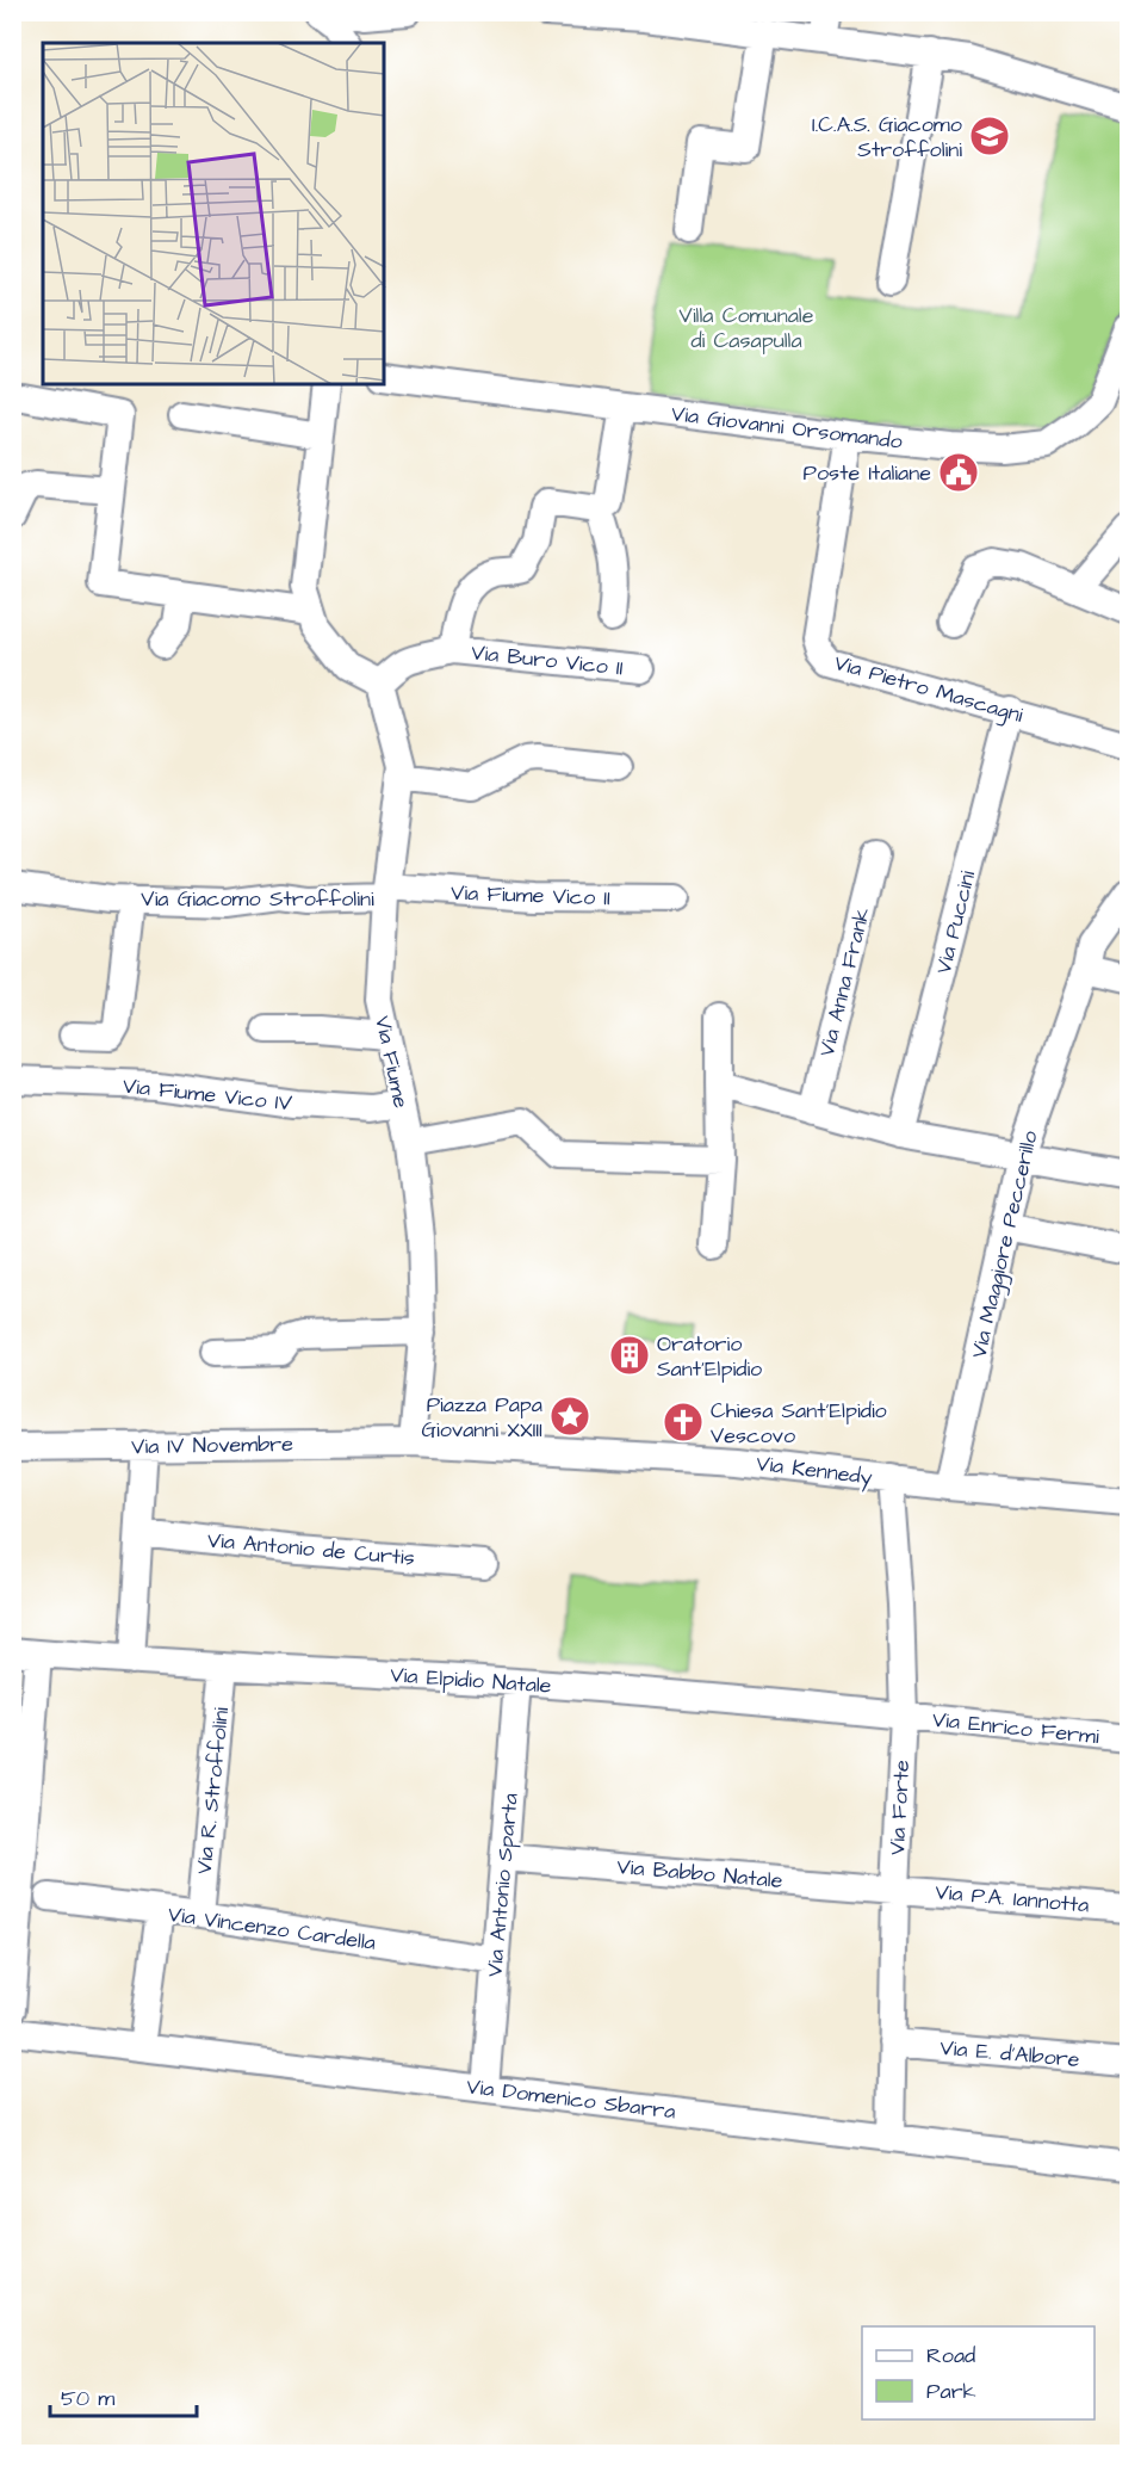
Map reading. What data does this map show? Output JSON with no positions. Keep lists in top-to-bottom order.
{
  "streets": {
    "street": [
      "Via Giovanni Orsomando",
      "Via Buro Vico II",
      "Via Pietro Mascagni",
      "Via Fiume Vico II",
      "Via Giacomo Stroffolini",
      "Via Puccini",
      "Via Anna Frank",
      "Via Fiume",
      "Via Fiume Vico IV",
      "Via Maggiore Peccerillo",
      "Via IV Novembre",
      "Via Kennedy",
      "Via Antonio de Curtis",
      "Via Elpidio Natale",
      "Via Enrico Fermi",
      "Via R. Stroffolini",
      "Via Forte",
      "Via Babbo Natale",
      "Via Antonio Sparta",
      "Via P.A. Iannotta",
      "Via Vincenzo Cardella",
      "Via E. d'Albore",
      "Via Domenico Sbarra"
    ]
  },
  "crossings": [
    ["Via Giovanni Orsomando", "Via Pietro Mascagni"],
    ["Via Buro Vico II", "Via Fiume"],
    ["Via Pietro Mascagni", "Via Puccini"],
    ["Via Fiume Vico II", "Via Giacomo Stroffolini"],
    ["Via Fiume Vico II", "Via Fiume"],
    ["Via Giacomo Stroffolini", "Via Fiume"],
    ["Via Fiume", "Via Fiume Vico IV"],
    ["Via Fiume", "Via IV Novembre"],
    ["Via Fiume", "Via Kennedy"],
    ["Via Maggiore Peccerillo", "Via Kennedy"],
    ["Via IV Novembre", "Via Kennedy"],
    ["Via Kennedy", "Via Forte"],
    ["Via Elpidio Natale", "Via Enrico Fermi"],
    ["Via Elpidio Natale", "Via R. Stroffolini"],
    ["Via Elpidio Natale", "Via Forte"],
    ["Via Elpidio Natale", "Via Antonio Sparta"],
    ["Via Enrico Fermi", "Via Forte"],
    ["Via R. Stroffolini", "Via Vincenzo Cardella"],
    ["Via Forte", "Via Babbo Natale"],
    ["Via Forte", "Via P.A. Iannotta"],
    ["Via Forte", "Via E. d'Albore"],
    ["Via Forte", "Via Domenico Sbarra"],
    ["Via Babbo Natale", "Via Antonio Sparta"],
    ["Via Babbo Natale", "Via P.A. Iannotta"],
    ["Via Antonio Sparta", "Via Vincenzo Cardella"],
    ["Via Antonio Sparta", "Via Domenico Sbarra"]
  ],
  "parks": ["Villa Comunale di Casapulla"],
  "places": {
    "school or university": ["I.C.A.S. Giacomo Stroffolini"],
    "public building": ["Poste Italiane"],
    "building": ["Oratorio Sant'Elpidio"],
    "place": ["Piazza Papa Giovanni XXIII"],
    "church": ["Chiesa Sant'Elpidio Vescovo"]
  },
  "legend": ["Road", "Park"],
  "scale_bar": "50 m"
}
